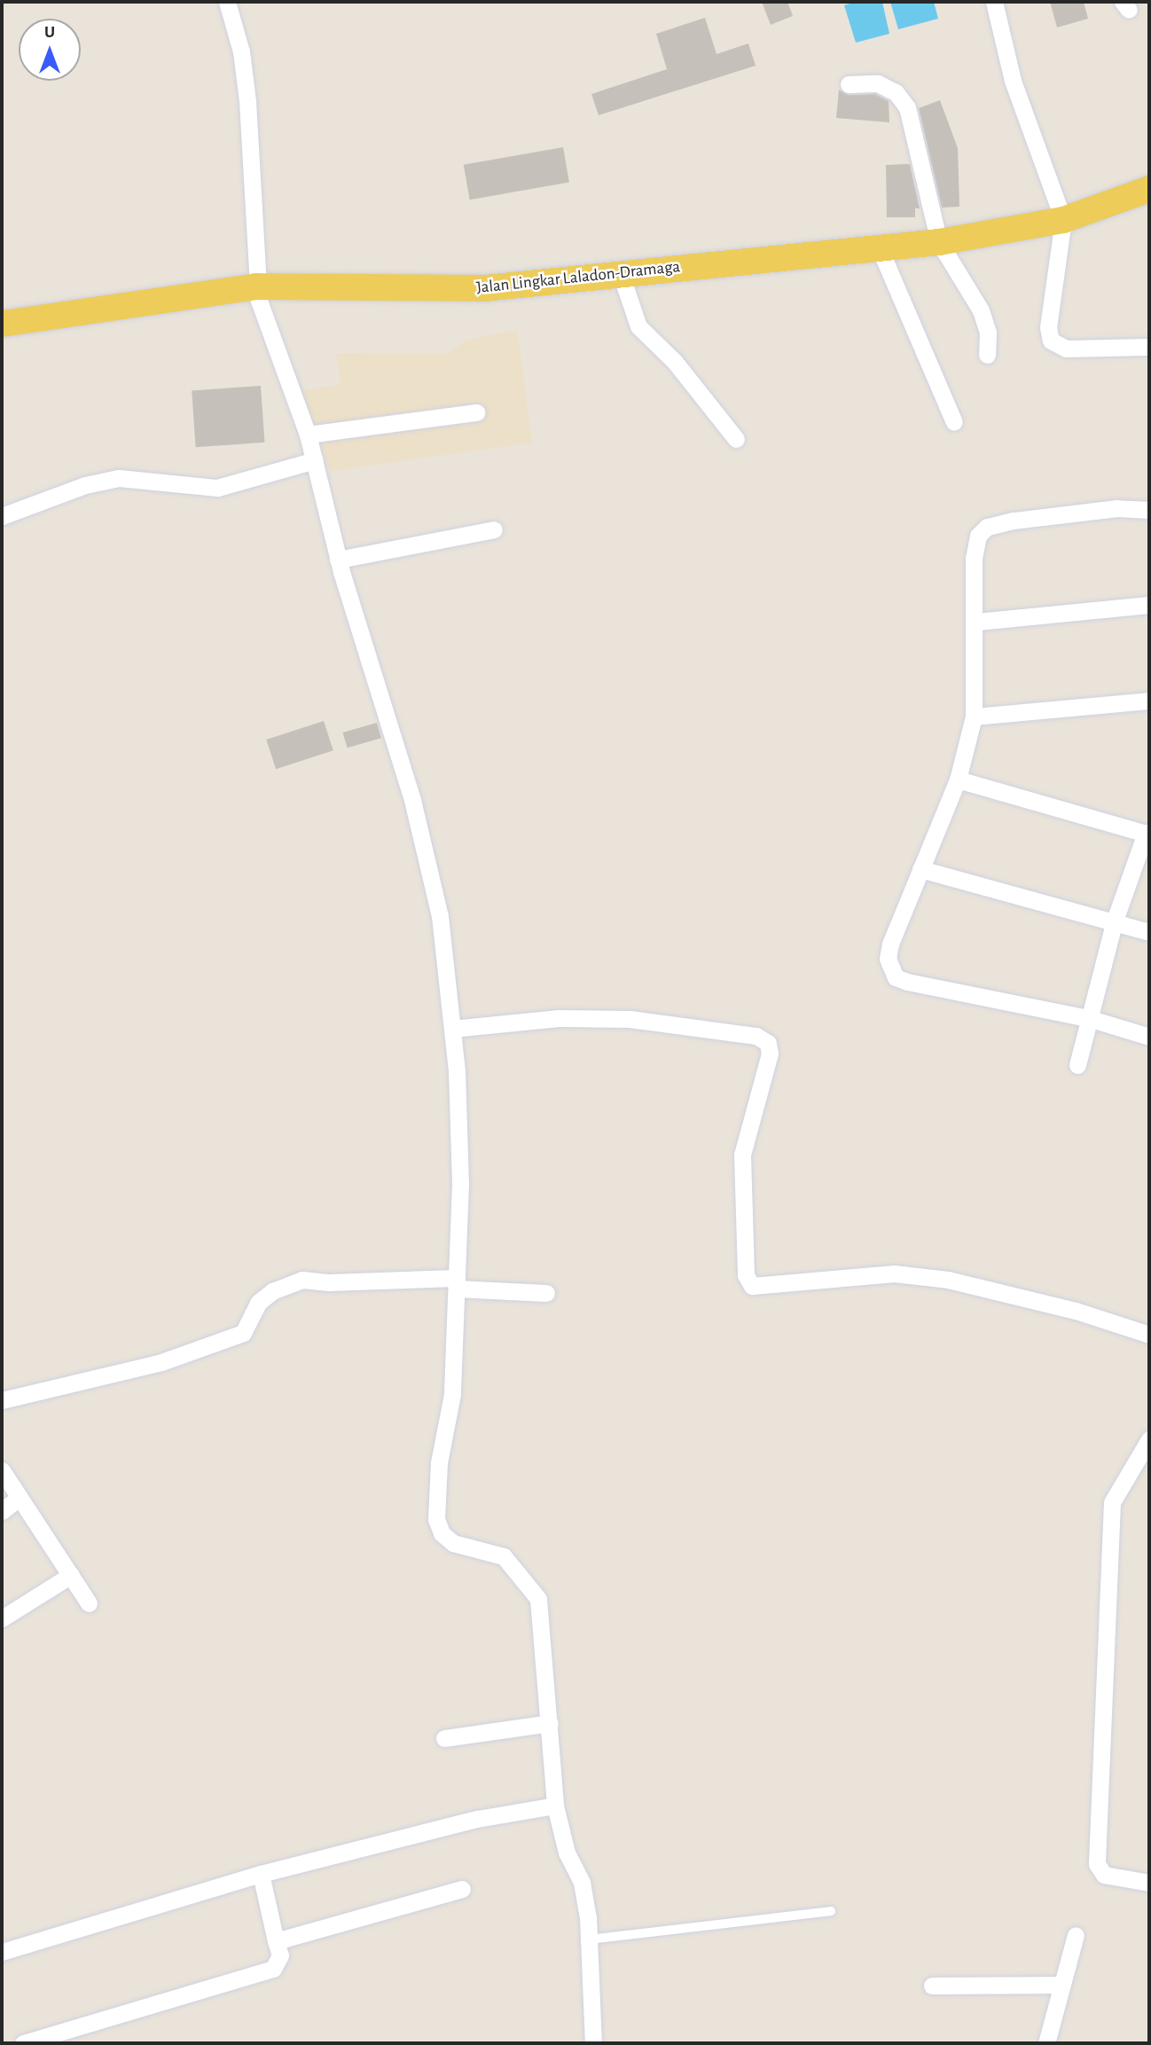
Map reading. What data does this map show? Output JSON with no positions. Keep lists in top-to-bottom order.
{
  "streets": {
    "main road": ["Jalan Lingkar Laladon-Dramaga"]
  },
  "north": "top"
}
